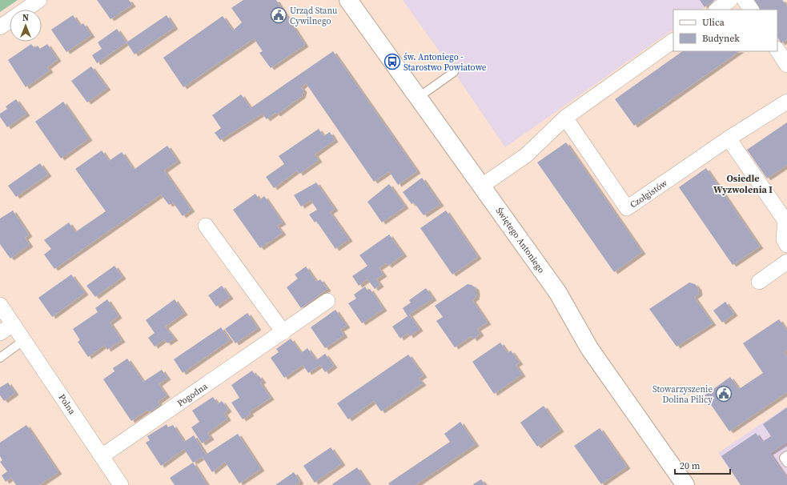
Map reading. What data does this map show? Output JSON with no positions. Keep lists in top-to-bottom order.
{
  "streets": {
    "street": [
      "Czołgistów",
      "Świętego Antoniego",
      "Pogodna",
      "Polna"
    ]
  },
  "crossings": [
    ["Pogodna", "Polna"]
  ],
  "districts": ["Osiedle Wyzwolenia I"],
  "places": {
    "public building": ["Urząd Stanu Cywilnego", "Stowarzyszenie Dolina Pilicy"],
    "bus stop": ["św. Antoniego - Starostwo Powiatowe"]
  },
  "legend": ["Ulica", "Budynek"],
  "scale_bar": "20 m",
  "north": "top"
}
